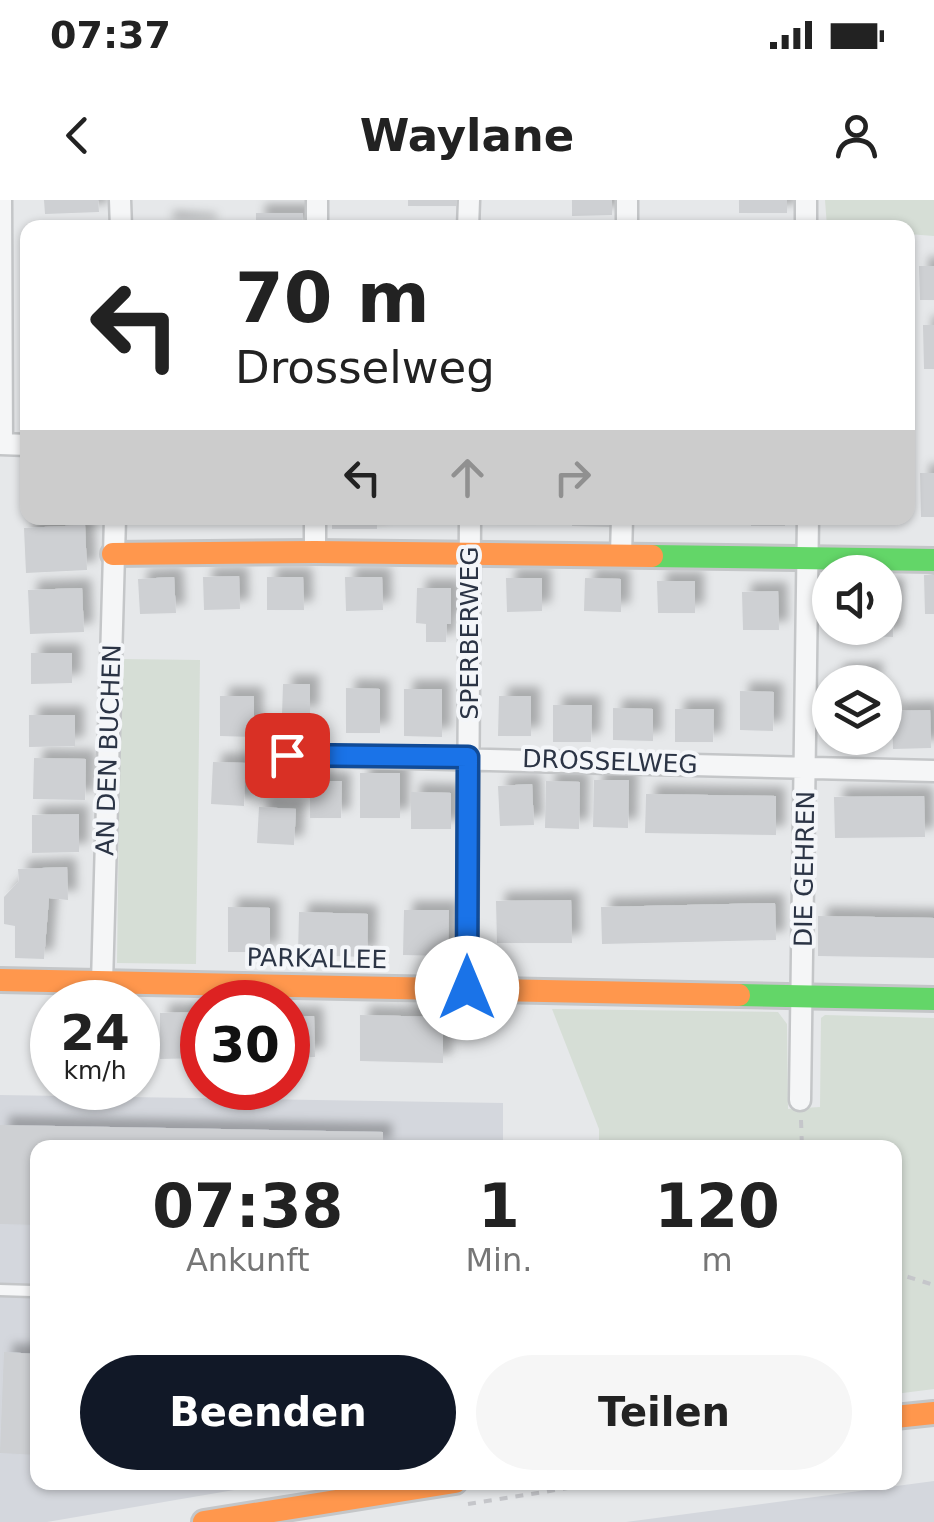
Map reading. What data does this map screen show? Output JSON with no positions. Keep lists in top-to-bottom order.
{
  "streets": {
    "street": [
      "SPERBERWEG",
      "AN DEN BUCHEN",
      "DROSSELWEG",
      "DIE GEHREN",
      "PARKALLEE"
    ]
  },
  "crossings": [
    ["SPERBERWEG", "DROSSELWEG"],
    ["SPERBERWEG", "PARKALLEE"],
    ["DROSSELWEG", "DIE GEHREN"],
    ["DIE GEHREN", "PARKALLEE"]
  ],
  "page": {
    "status": "07:37",
    "header": "Waylane",
    "turn": ["70 m", "Drosselweg"],
    "speed": "24 km/h",
    "limit": "30",
    "eta": [
      "07:38",
      "Ankunft",
      "1",
      "Min.",
      "120",
      "m"
    ],
    "buttons": ["Beenden", "Teilen"]
  }
}
